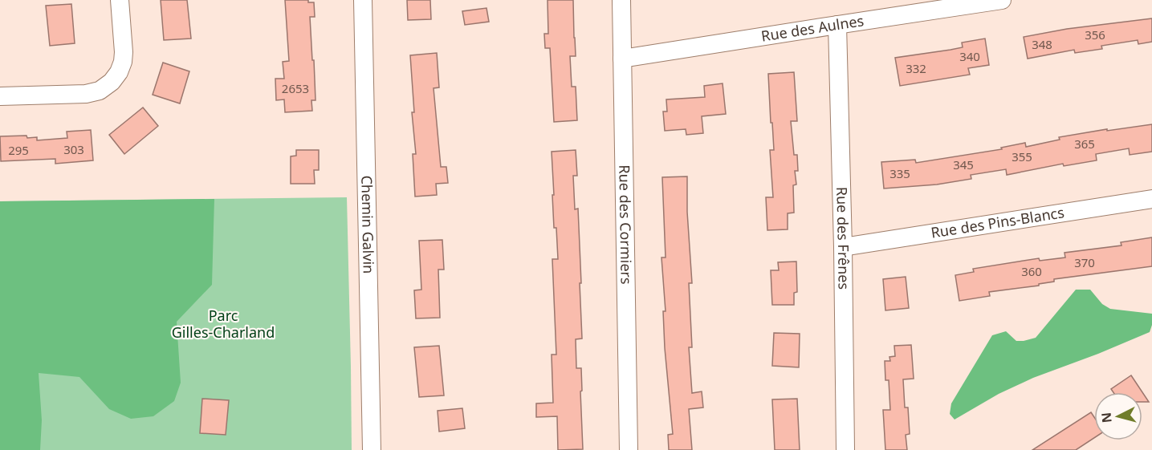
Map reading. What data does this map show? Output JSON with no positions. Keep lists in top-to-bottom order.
{
  "streets": {
    "street": [
      "Rue des Aulnes",
      "Rue des Pins-Blancs",
      "Chemin Galvin",
      "Rue des Cormiers",
      "Rue des Frênes"
    ]
  },
  "crossings": [
    ["Rue des Aulnes", "Rue des Cormiers"],
    ["Rue des Aulnes", "Rue des Frênes"],
    ["Rue des Pins-Blancs", "Rue des Frênes"]
  ],
  "parks": ["Parc Gilles-Charland"],
  "house_numbers": [
    "356",
    "348",
    "340",
    "332",
    "2653",
    "365",
    "303",
    "295",
    "355",
    "345",
    "335",
    "370",
    "360"
  ],
  "north": "left"
}
